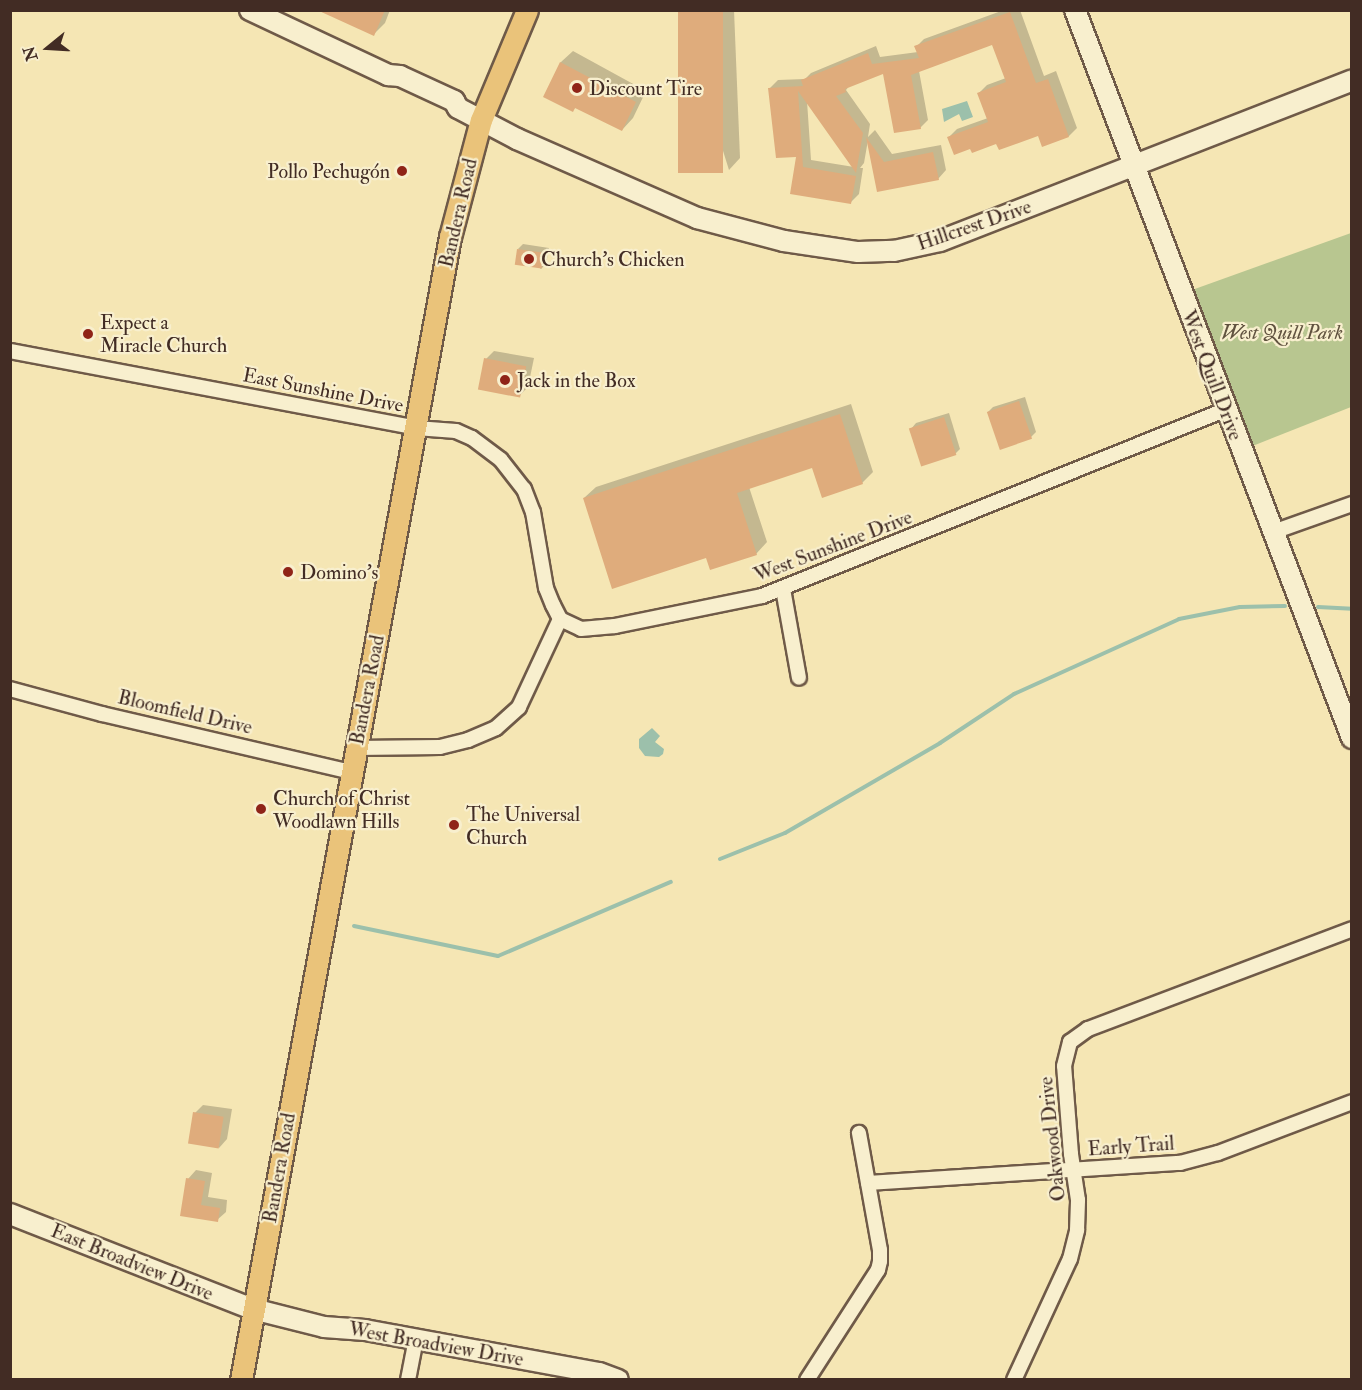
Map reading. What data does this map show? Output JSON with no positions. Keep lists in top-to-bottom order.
{
  "streets": {
    "main road": ["Bandera Road"],
    "street": [
      "Hillcrest Drive",
      "West Quill Drive",
      "East Sunshine Drive",
      "West Sunshine Drive",
      "Bloomfield Drive",
      "Oakwood Drive",
      "Early Trail",
      "East Broadview Drive",
      "West Broadview Drive"
    ]
  },
  "crossings": [
    ["Bandera Road", "Hillcrest Drive"],
    ["Bandera Road", "East Sunshine Drive"],
    ["Bandera Road", "Bloomfield Drive"],
    ["Bandera Road", "East Broadview Drive"],
    ["Bandera Road", "West Broadview Drive"],
    ["Hillcrest Drive", "West Quill Drive"],
    ["West Quill Drive", "West Sunshine Drive"],
    ["Oakwood Drive", "Early Trail"],
    ["East Broadview Drive", "West Broadview Drive"]
  ],
  "parks": ["West Quill Park"],
  "places": [
    "Discount Tire",
    "Pollo Pechugón",
    "Church's Chicken",
    "Expect a Miracle Church",
    "Jack in the Box",
    "Domino's",
    "Church of Christ Woodlawn Hills",
    "The Universal Church"
  ],
  "north": "left"
}
